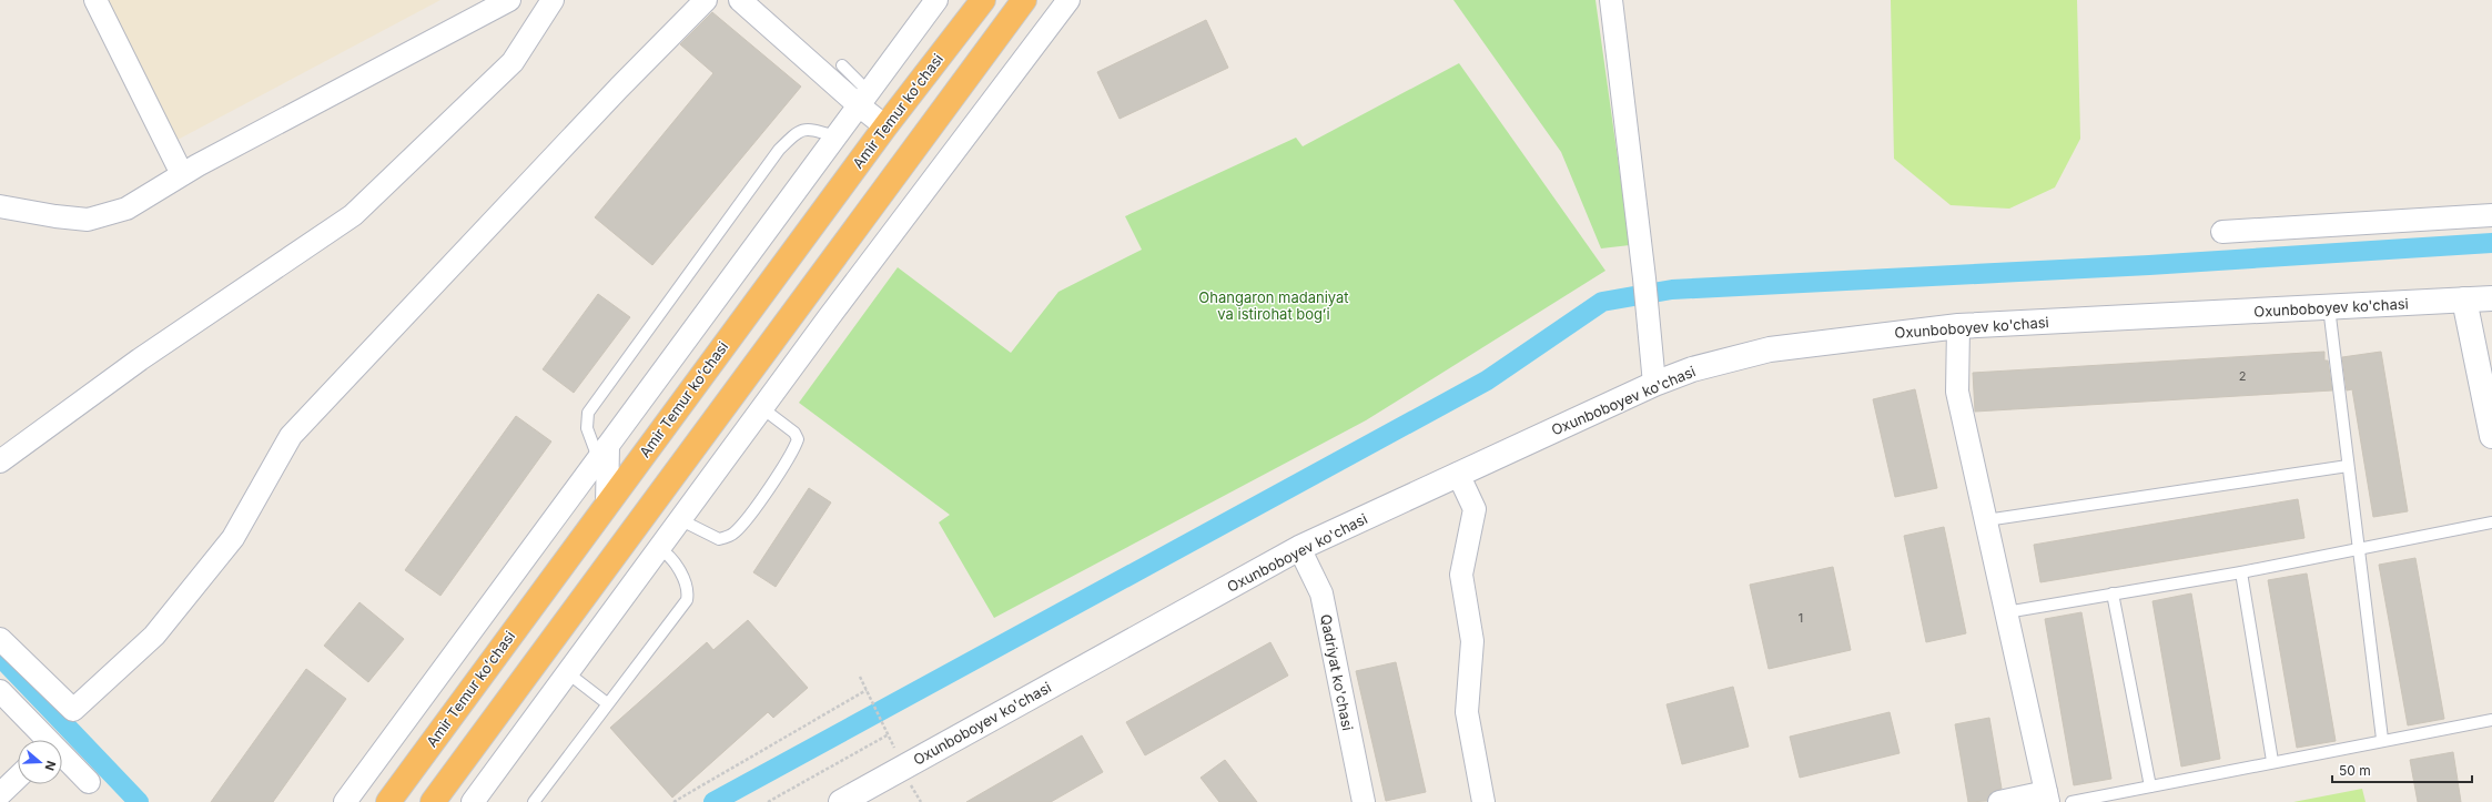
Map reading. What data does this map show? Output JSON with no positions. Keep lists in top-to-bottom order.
{
  "streets": {
    "highway": ["Amir Temur koʻchasi"],
    "main road": ["Oxunboboyev ko'chasi"],
    "street": ["Qadriyat ko'chasi"]
  },
  "crossings": [
    ["Oxunboboyev ko'chasi", "Qadriyat ko'chasi"]
  ],
  "parks": ["Ohangaron madaniyat va istirohat bogʻi"],
  "house_numbers": ["2", "1"],
  "scale_bar": "50 m",
  "north": "right"
}
